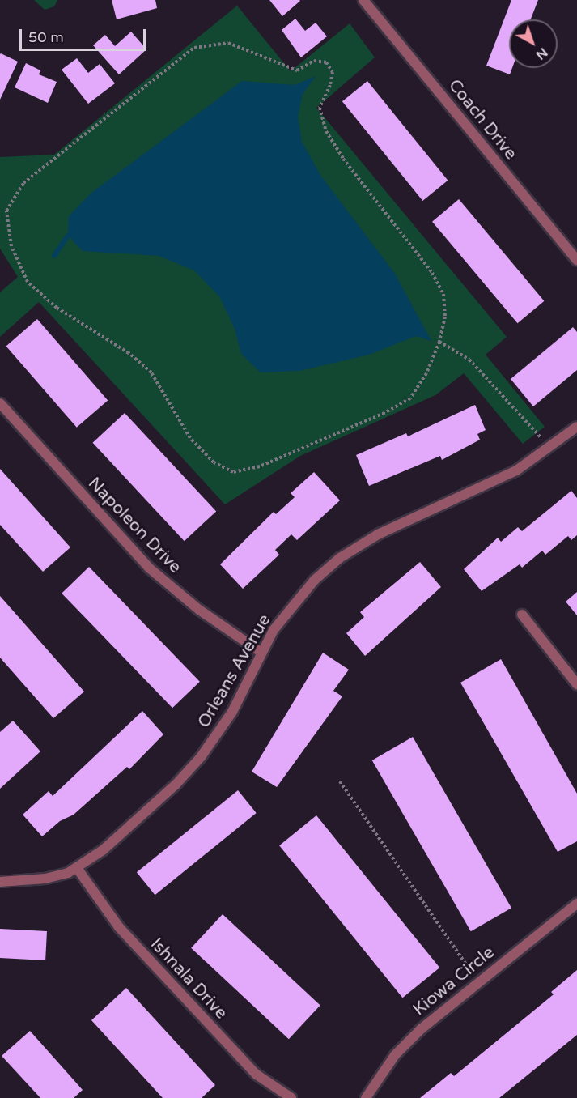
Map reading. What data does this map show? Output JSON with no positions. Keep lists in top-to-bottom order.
{
  "streets": {
    "street": [
      "Coach Drive",
      "Napoleon Drive",
      "Orleans Avenue",
      "Ishnala Drive",
      "Kiowa Circle"
    ]
  },
  "crossings": [
    ["Napoleon Drive", "Orleans Avenue"],
    ["Orleans Avenue", "Ishnala Drive"]
  ],
  "scale_bar": "50 m",
  "north": "bottom right"
}
